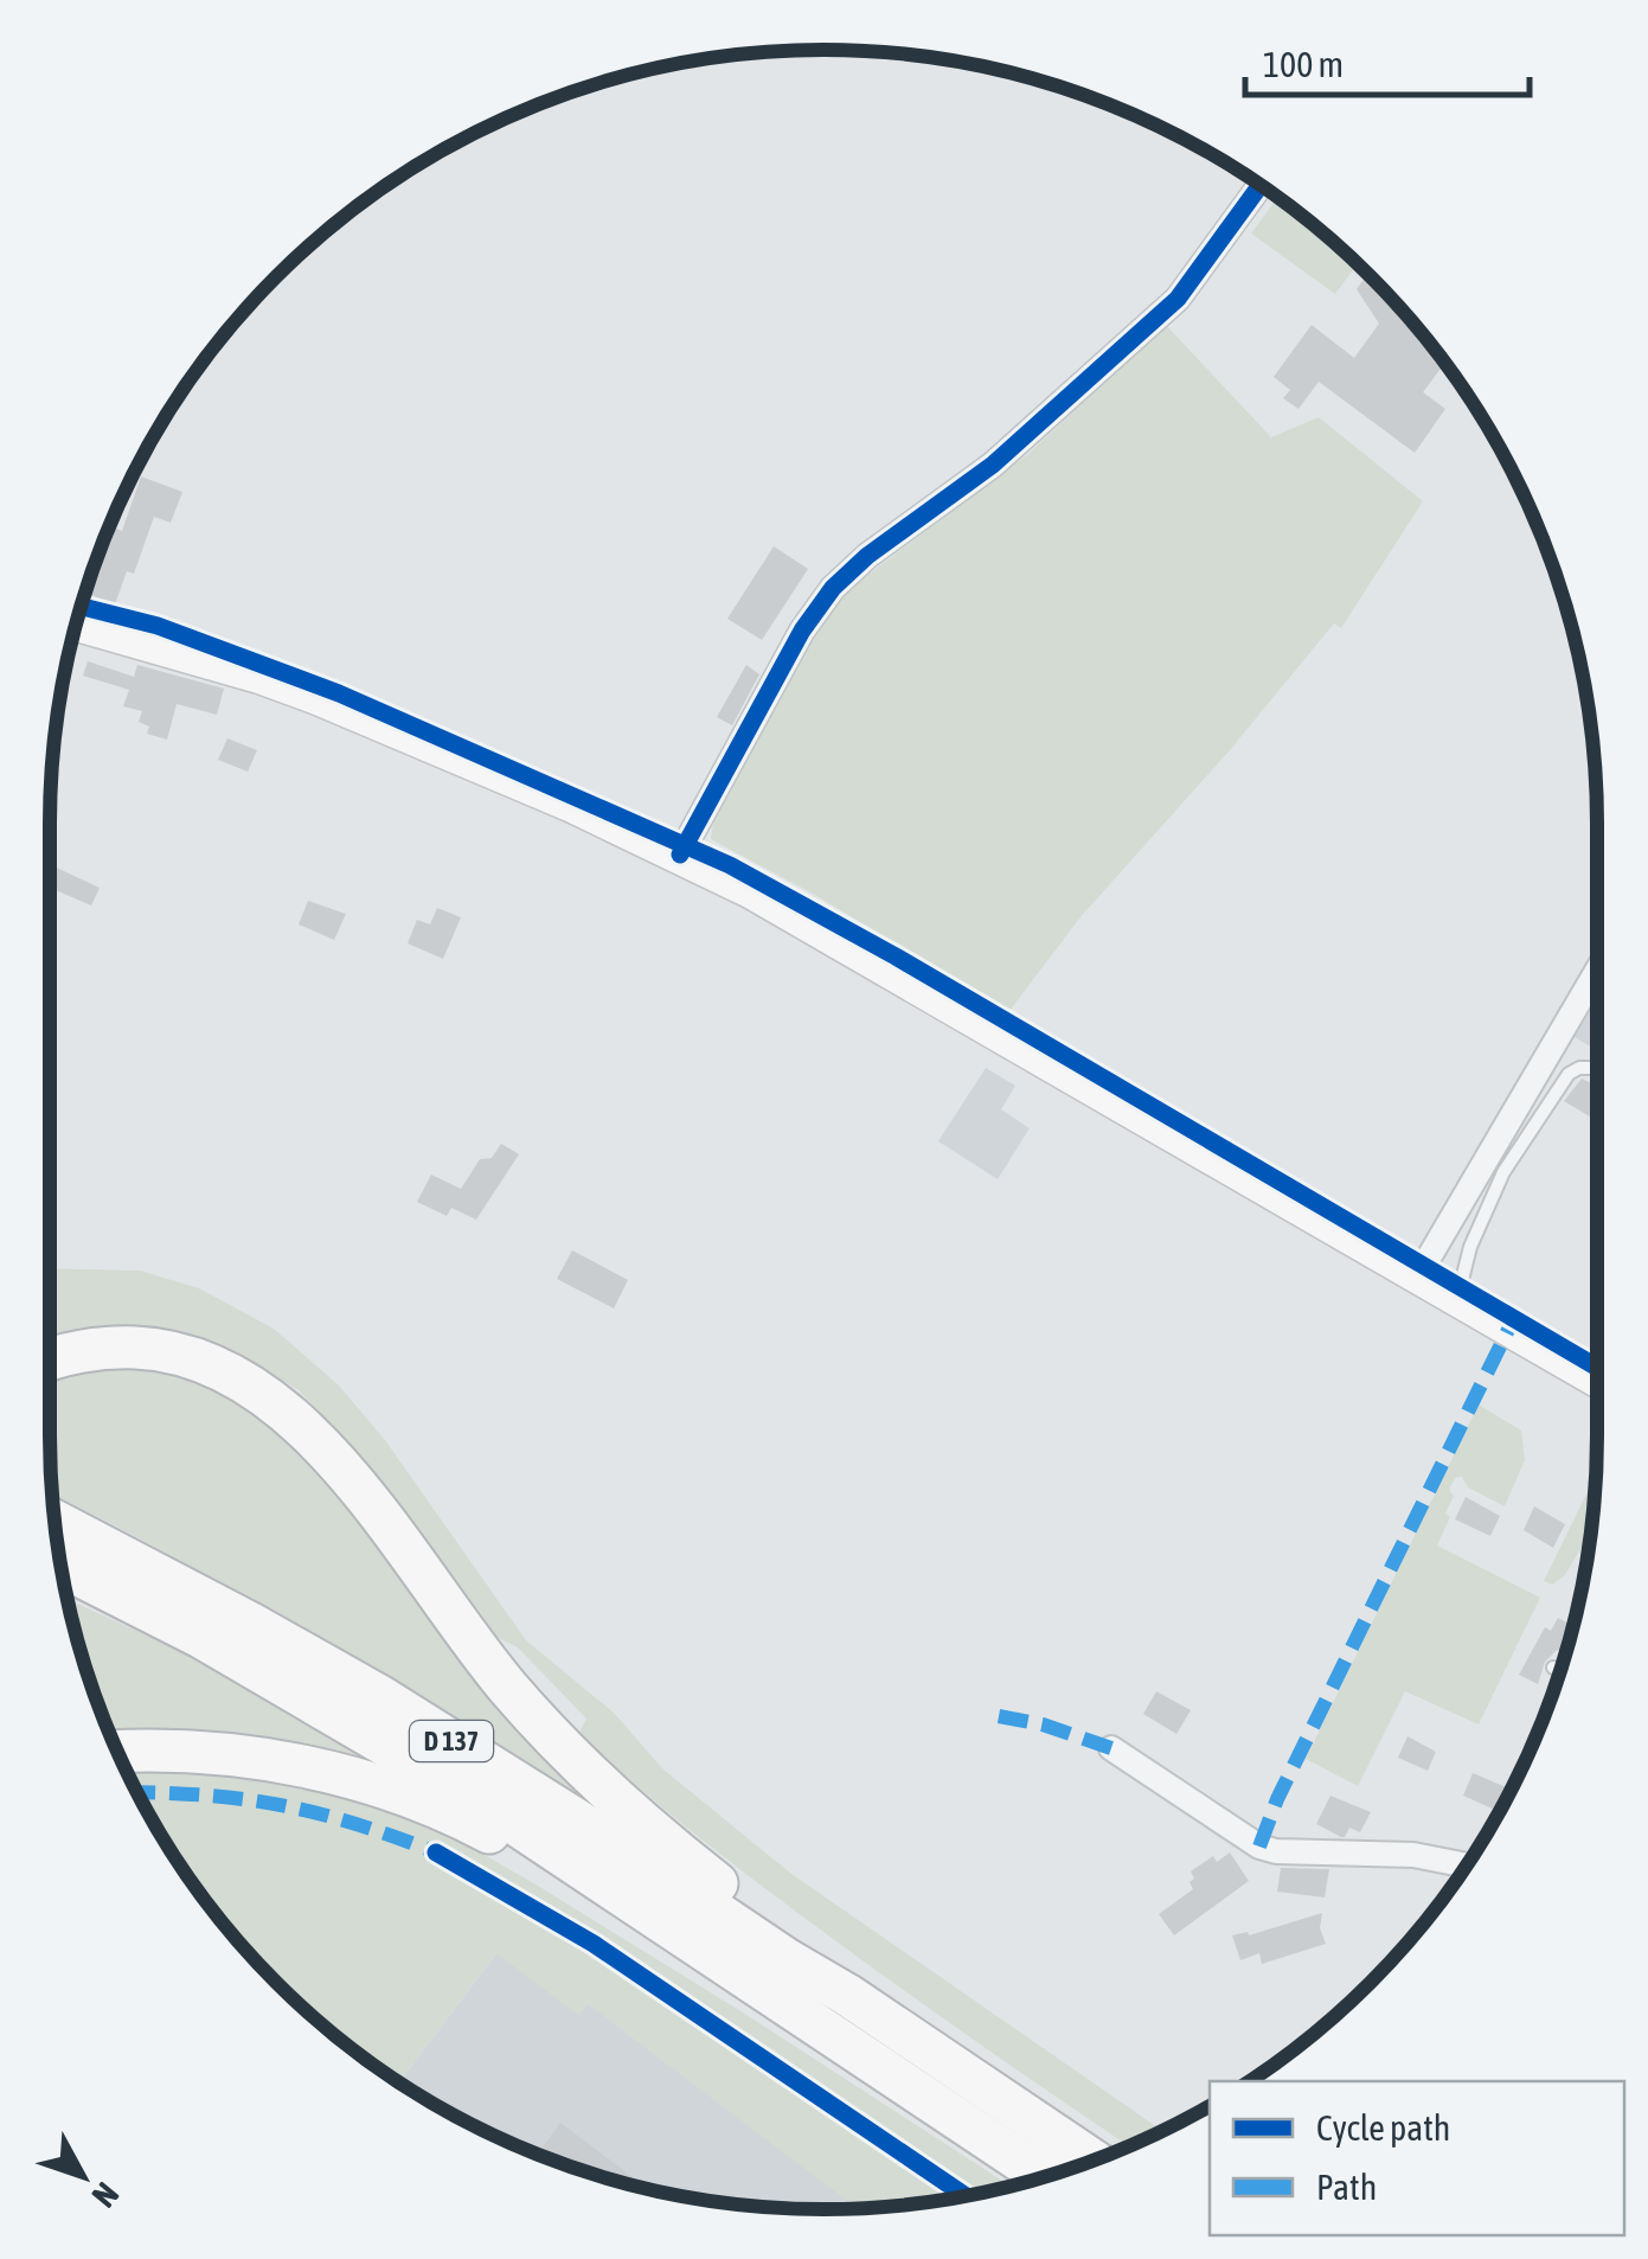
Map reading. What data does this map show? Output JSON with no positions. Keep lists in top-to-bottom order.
{
  "streets": {
    "highway": ["D 137"]
  },
  "legend": ["Cycle path", "Path"],
  "scale_bar": "100 m",
  "north": "bottom right"
}
